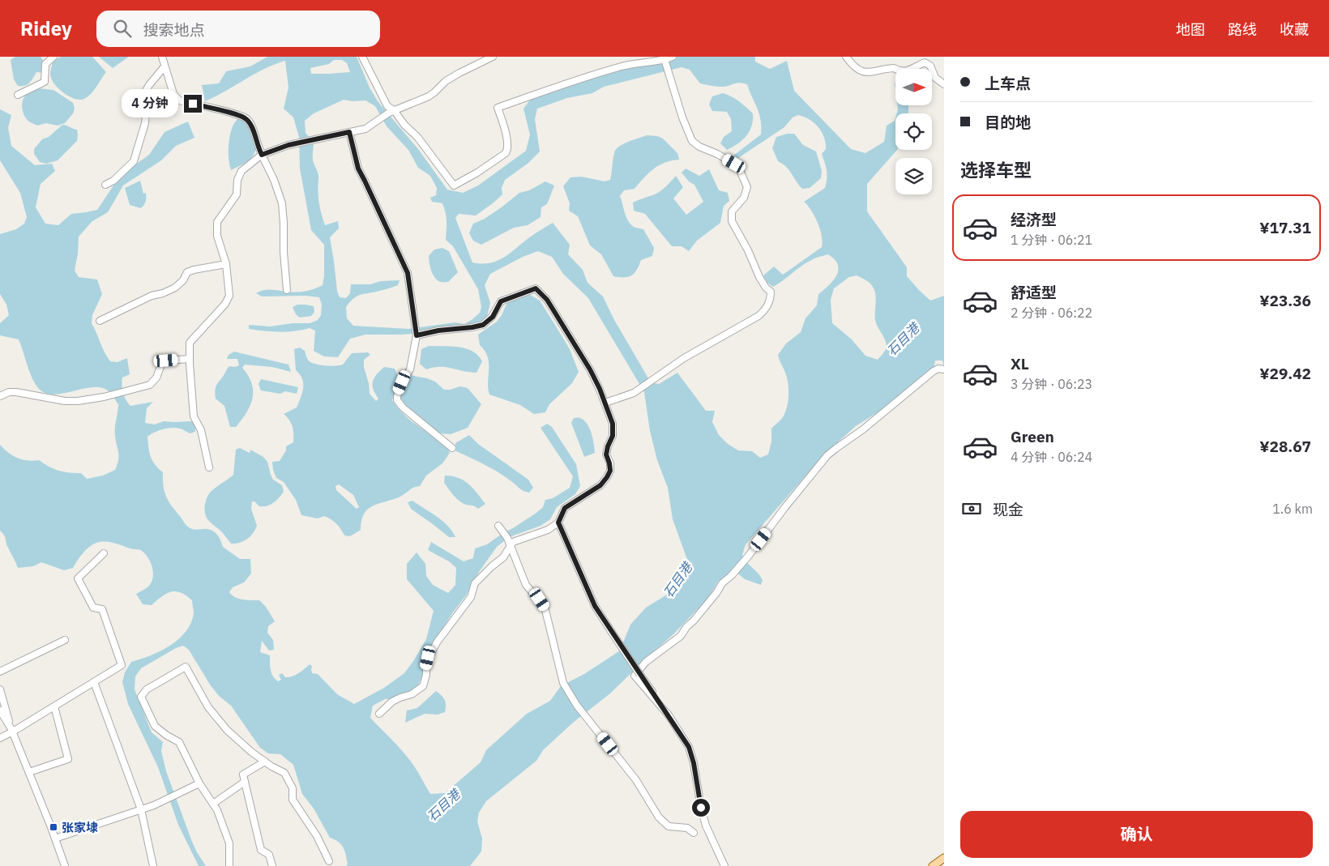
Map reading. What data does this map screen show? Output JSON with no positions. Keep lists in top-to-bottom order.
{
  "water": ["石目港"],
  "places": {
    "transit": ["张家埭"]
  },
  "north": "right",
  "page": {
    "header": "Ridey",
    "search": "搜索地点",
    "nav": ["地图", "路线", "收藏"],
    "banner": ["上车点", "目的地"],
    "bubble": "4 分钟",
    "heading": "选择车型",
    "list": [
      {
        "name": "经济型",
        "note": "1 分钟 · 06:21",
        "value": "¥17.31"
      },
      {
        "name": "舒适型",
        "note": "2 分钟 · 06:22",
        "value": "¥23.36"
      },
      {
        "name": "XL",
        "note": "3 分钟 · 06:23",
        "value": "¥29.42"
      },
      {
        "name": "Green",
        "note": "4 分钟 · 06:24",
        "value": "¥28.67"
      }
    ],
    "pay": ["现金", "1.6 km"],
    "buttons": "确认"
  }
}
